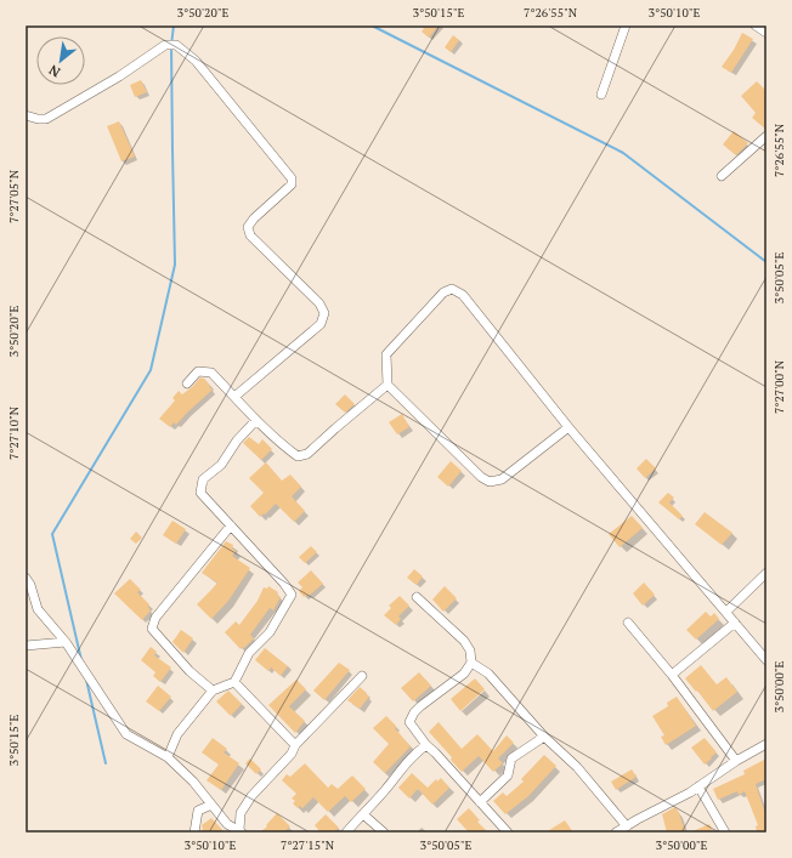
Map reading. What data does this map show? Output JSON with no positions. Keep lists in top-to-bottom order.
{
  "north": "bottom left",
  "coordinates": [
    "3°50'20\"E",
    "3°50'15\"E",
    "7°26'55\"N",
    "3°50'10\"E",
    "7°27'05\"N",
    "3°50'05\"E",
    "7°27'00\"N",
    "7°27'10\"N",
    "3°50'00\"E",
    "7°27'15\"N"
  ]
}
